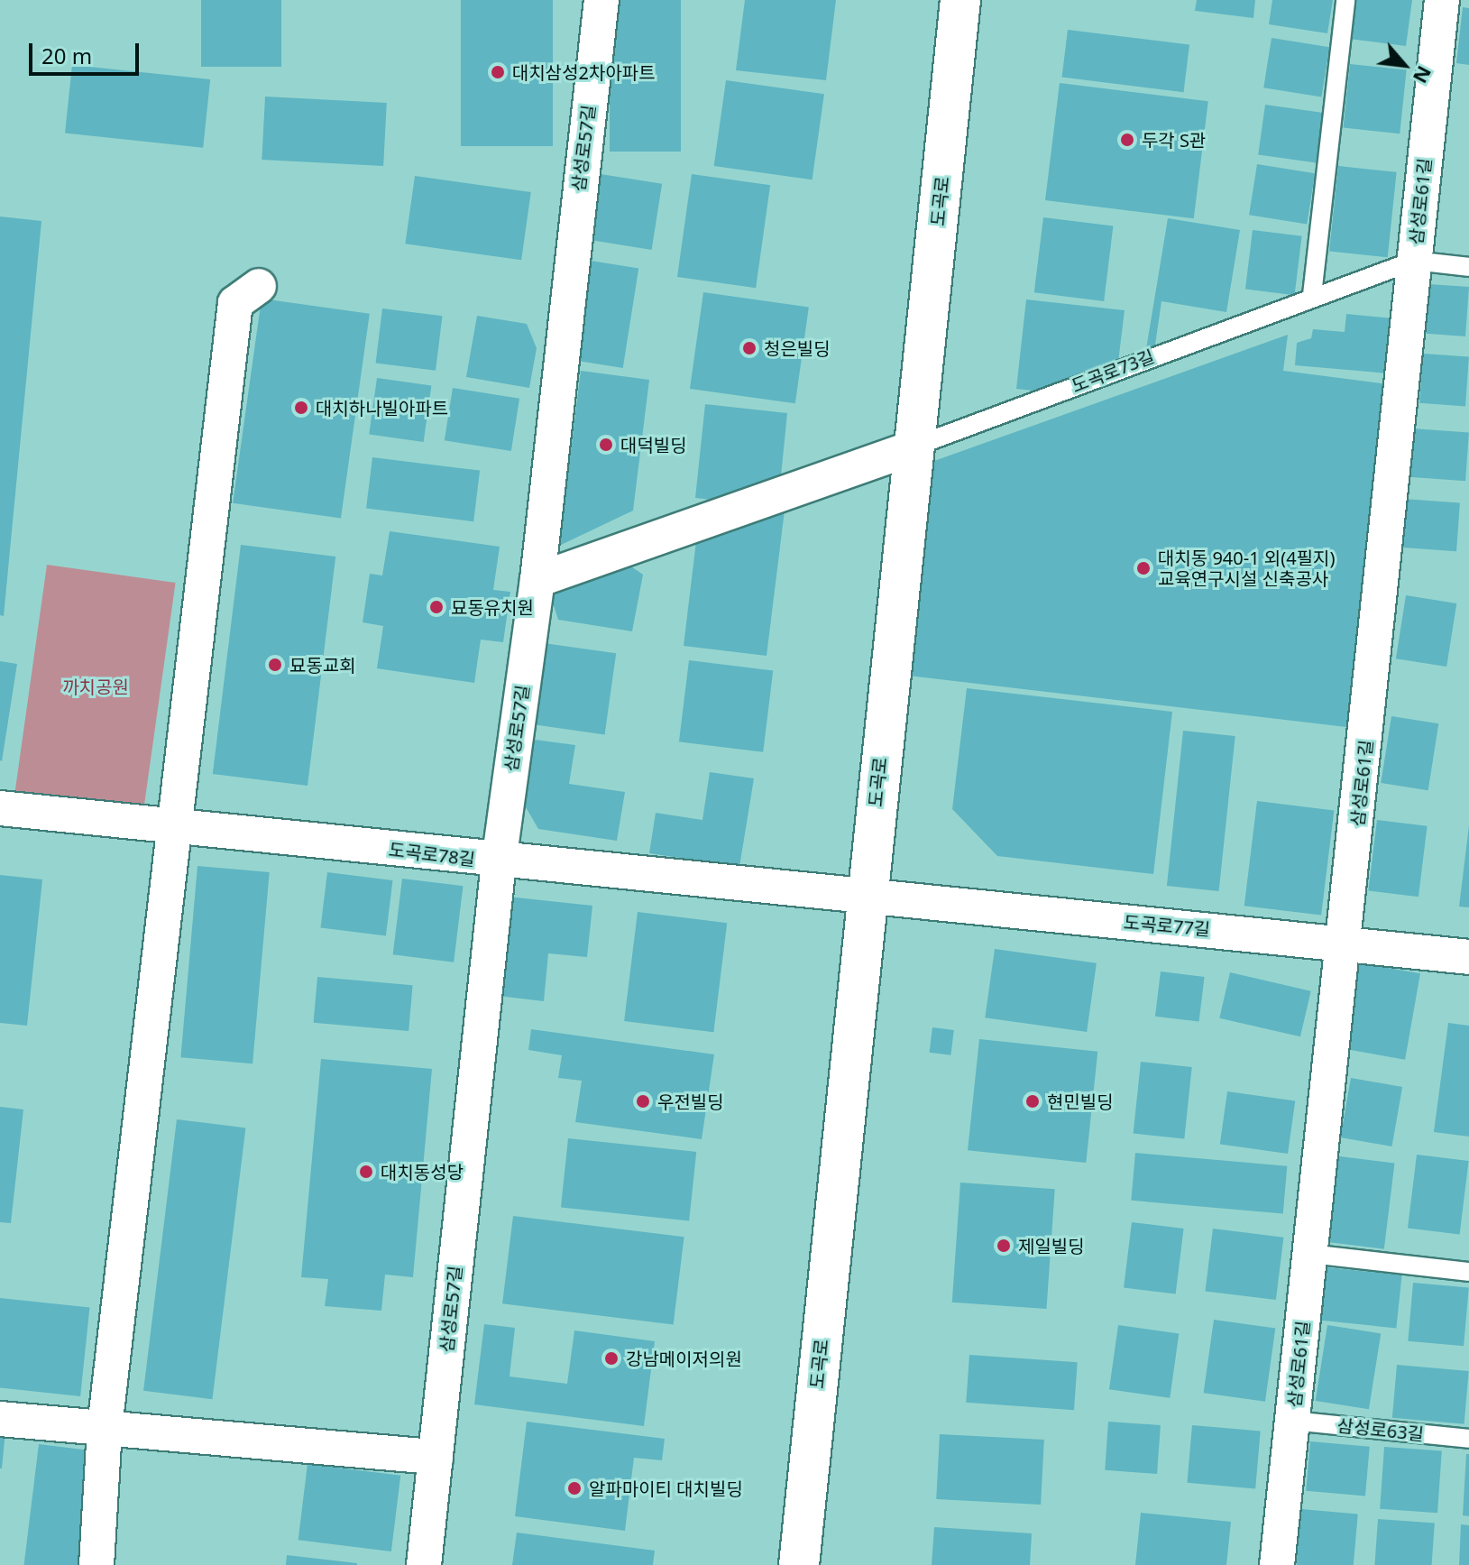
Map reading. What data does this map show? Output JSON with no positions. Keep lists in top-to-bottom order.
{
  "streets": {
    "main road": ["도곡로"],
    "street": [
      "삼성로57길",
      "삼성로61길",
      "도곡로78길",
      "도곡로77길"
    ],
    "lane": ["도곡로73길", "삼성로63길"]
  },
  "crossings": [
    ["삼성로57길", "도곡로78길"],
    ["도곡로", "도곡로73길"],
    ["도곡로", "도곡로78길"],
    ["도곡로", "도곡로77길"],
    ["삼성로61길", "도곡로73길"],
    ["삼성로61길", "도곡로77길"],
    ["삼성로61길", "삼성로63길"],
    ["도곡로78길", "도곡로77길"]
  ],
  "parks": ["까치공원"],
  "places": [
    "대치삼성2차아파트",
    "두각 S관",
    "청은빌딩",
    "대치하나빌아파트",
    "대덕빌딩",
    "대치동 940-1 외(4필지) 교육연구시설 신축공사",
    "묘동유치원",
    "묘동교회",
    "우전빌딩",
    "현민빌딩",
    "대치동성당",
    "제일빌딩",
    "강남메이저의원",
    "알파마이티 대치빌딩"
  ],
  "scale_bar": "20 m",
  "north": "bottom right"
}
